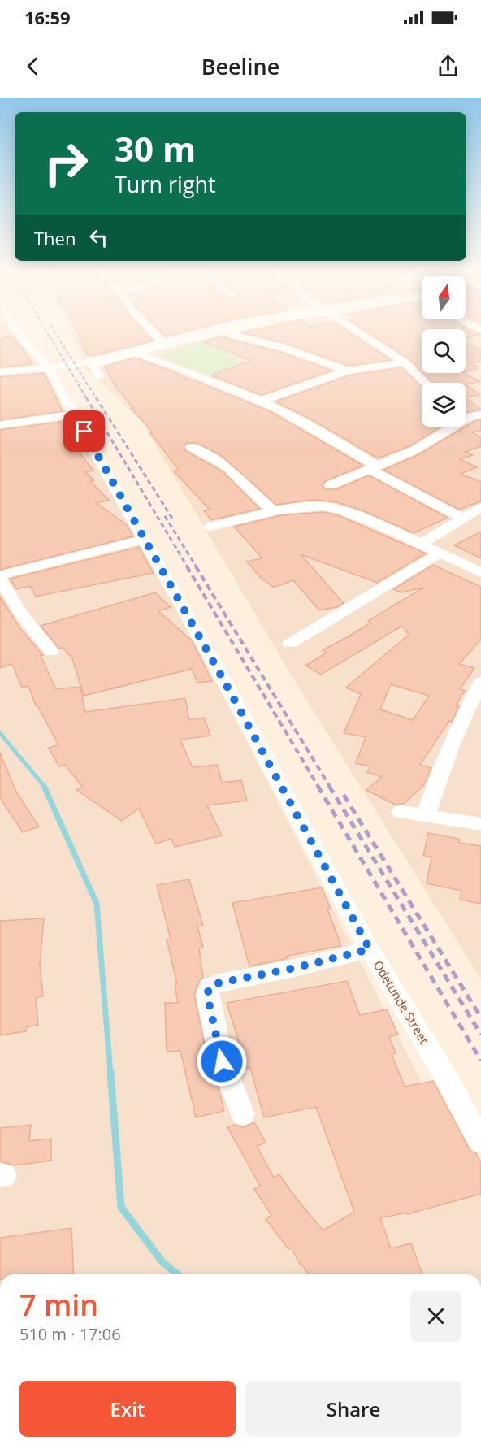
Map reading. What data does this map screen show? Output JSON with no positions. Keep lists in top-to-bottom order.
{
  "streets": {
    "street": ["Odetunde Street"]
  },
  "north": "top",
  "page": {
    "status": "16:59",
    "header": "Beeline",
    "turn": ["30 m", "Turn right"],
    "then": "Then",
    "heading": ["7 min", "510 m · 17:06"],
    "buttons": ["Exit", "Share"]
  }
}
